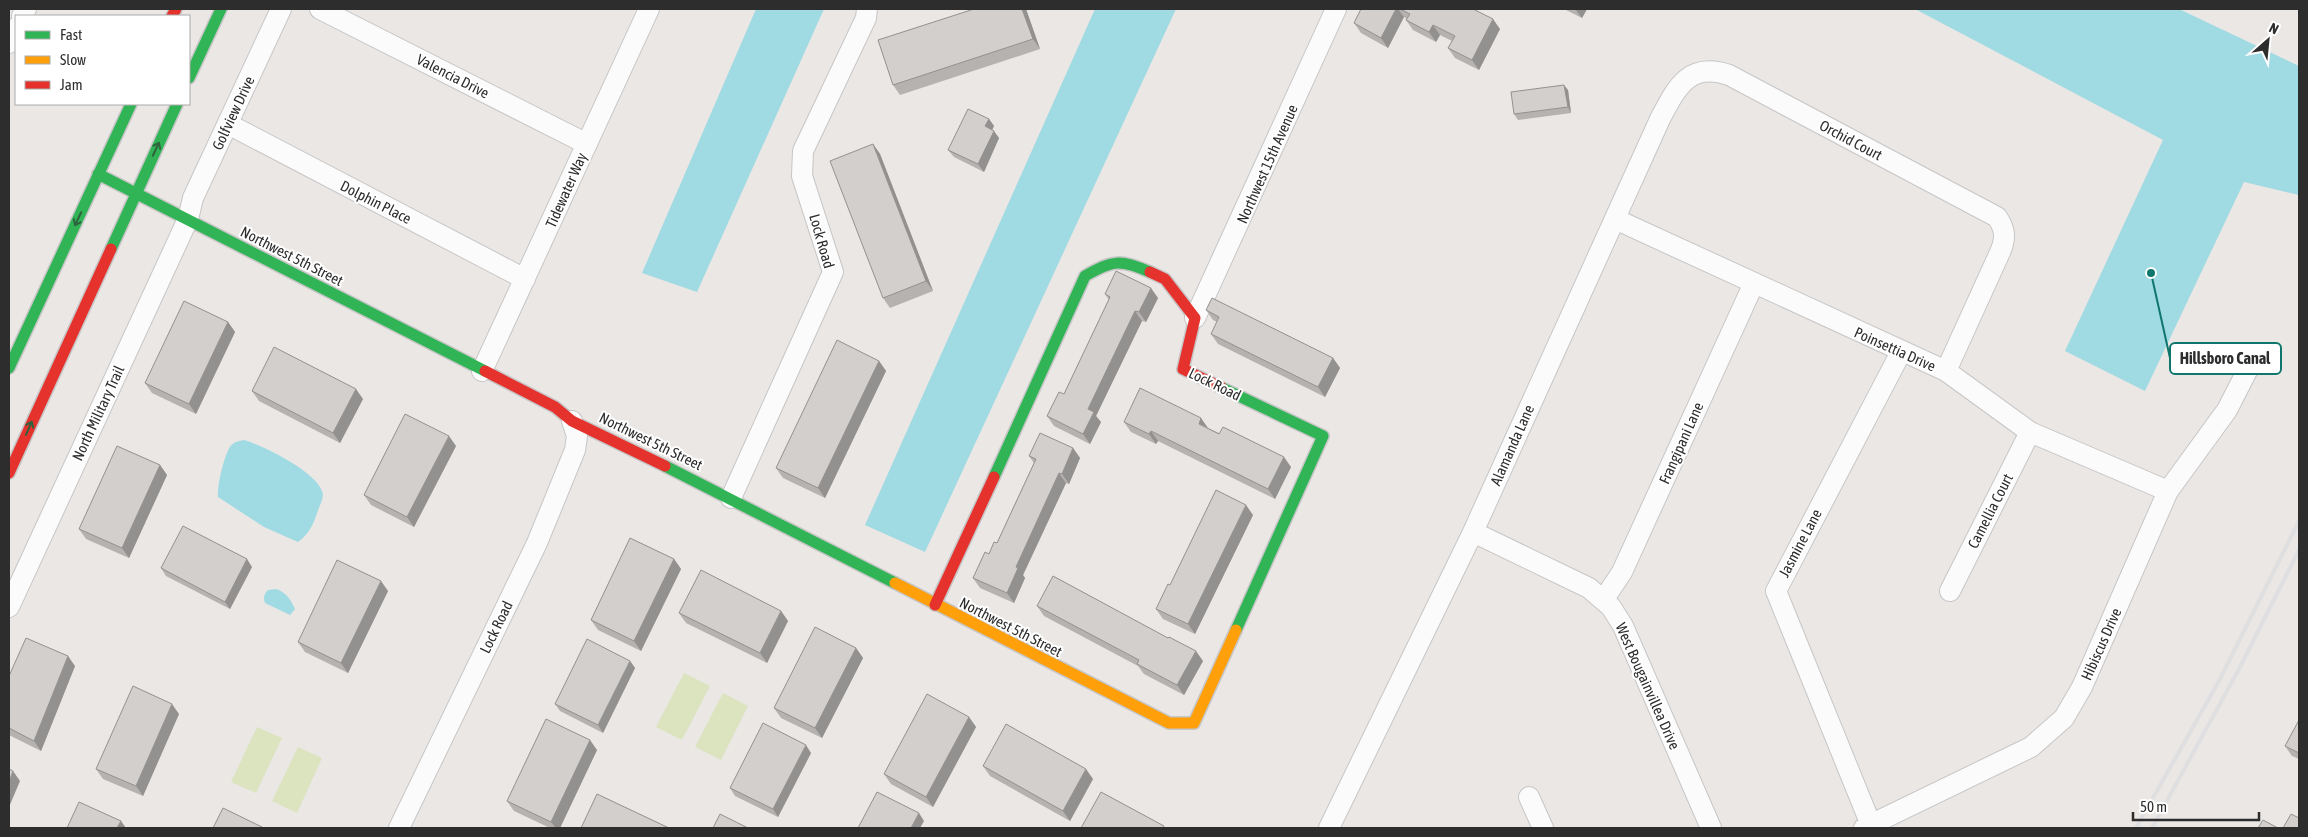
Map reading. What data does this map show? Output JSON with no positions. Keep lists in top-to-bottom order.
{
  "streets": {
    "street": [
      "Valencia Drive",
      "Golfview Drive",
      "Orchid Court",
      "Northwest 15th Avenue",
      "Tidewater Way",
      "Dolphin Place",
      "Lock Road",
      "Northwest 5th Street",
      "Poinsettia Drive",
      "North Military Trail",
      "Frangipani Lane",
      "Alamanda Lane",
      "Camellia Court",
      "Jasmine Lane",
      "Hibiscus Drive",
      "West Bougainvillea Drive"
    ]
  },
  "crossings": [
    ["Valencia Drive", "Tidewater Way"],
    ["Golfview Drive", "Dolphin Place"],
    ["Golfview Drive", "Northwest 5th Street"],
    ["Golfview Drive", "North Military Trail"],
    ["Orchid Court", "Poinsettia Drive"],
    ["Orchid Court", "Alamanda Lane"],
    ["Northwest 15th Avenue", "Lock Road"],
    ["Tidewater Way", "Dolphin Place"],
    ["Tidewater Way", "Northwest 5th Street"],
    ["Lock Road", "Northwest 5th Street"],
    ["Northwest 5th Street", "North Military Trail"],
    ["Poinsettia Drive", "Frangipani Lane"],
    ["Poinsettia Drive", "Alamanda Lane"],
    ["Poinsettia Drive", "Camellia Court"],
    ["Poinsettia Drive", "Jasmine Lane"],
    ["Poinsettia Drive", "Hibiscus Drive"],
    ["Frangipani Lane", "West Bougainvillea Drive"],
    ["Alamanda Lane", "West Bougainvillea Drive"],
    ["Jasmine Lane", "Hibiscus Drive"]
  ],
  "places": ["Hillsboro Canal"],
  "legend": ["Fast", "Slow", "Jam"],
  "scale_bar": "50 m",
  "north": "top right"
}
